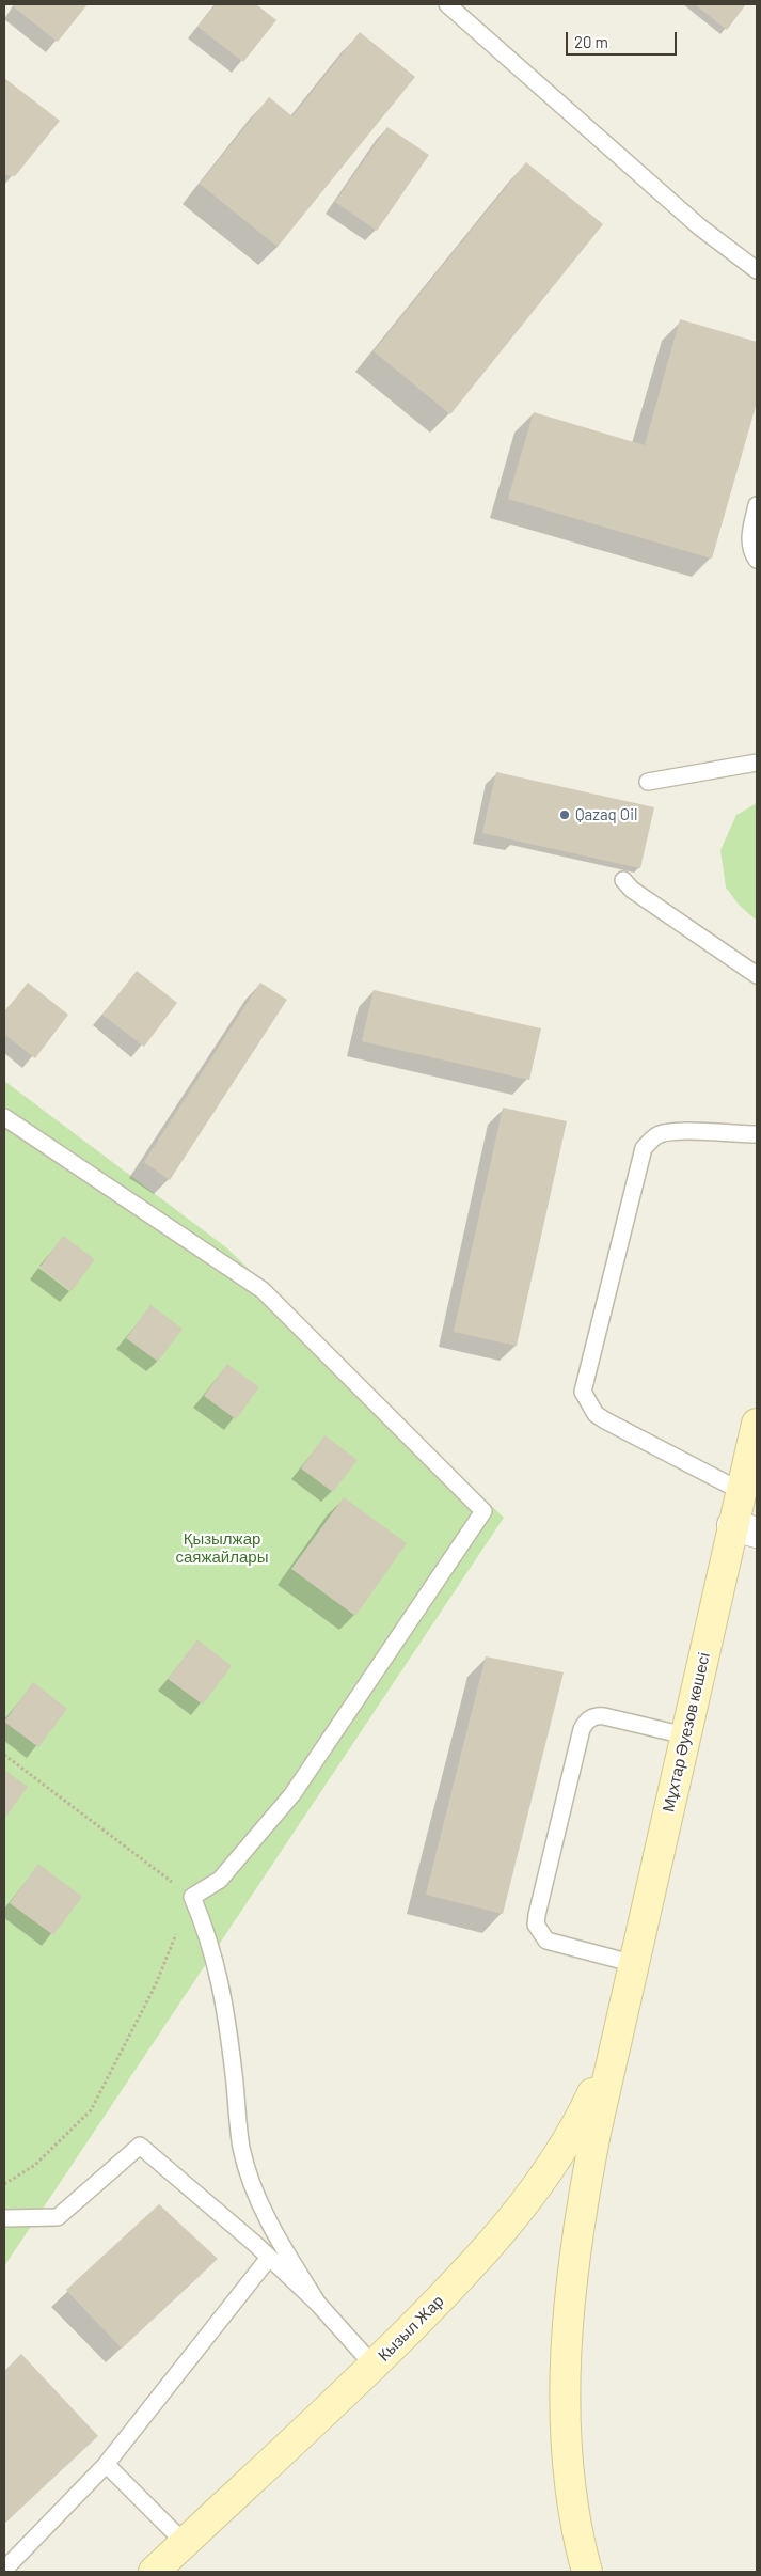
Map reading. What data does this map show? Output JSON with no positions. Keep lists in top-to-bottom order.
{
  "streets": {
    "main road": ["Мұхтар Әуезов көшесі", "Кызыл Жар"]
  },
  "crossings": [
    ["Мұхтар Әуезов көшесі", "Кызыл Жар"]
  ],
  "parks": ["Қызылжар саяжайлары"],
  "places": ["Qazaq Oil"],
  "scale_bar": "20 m"
}
